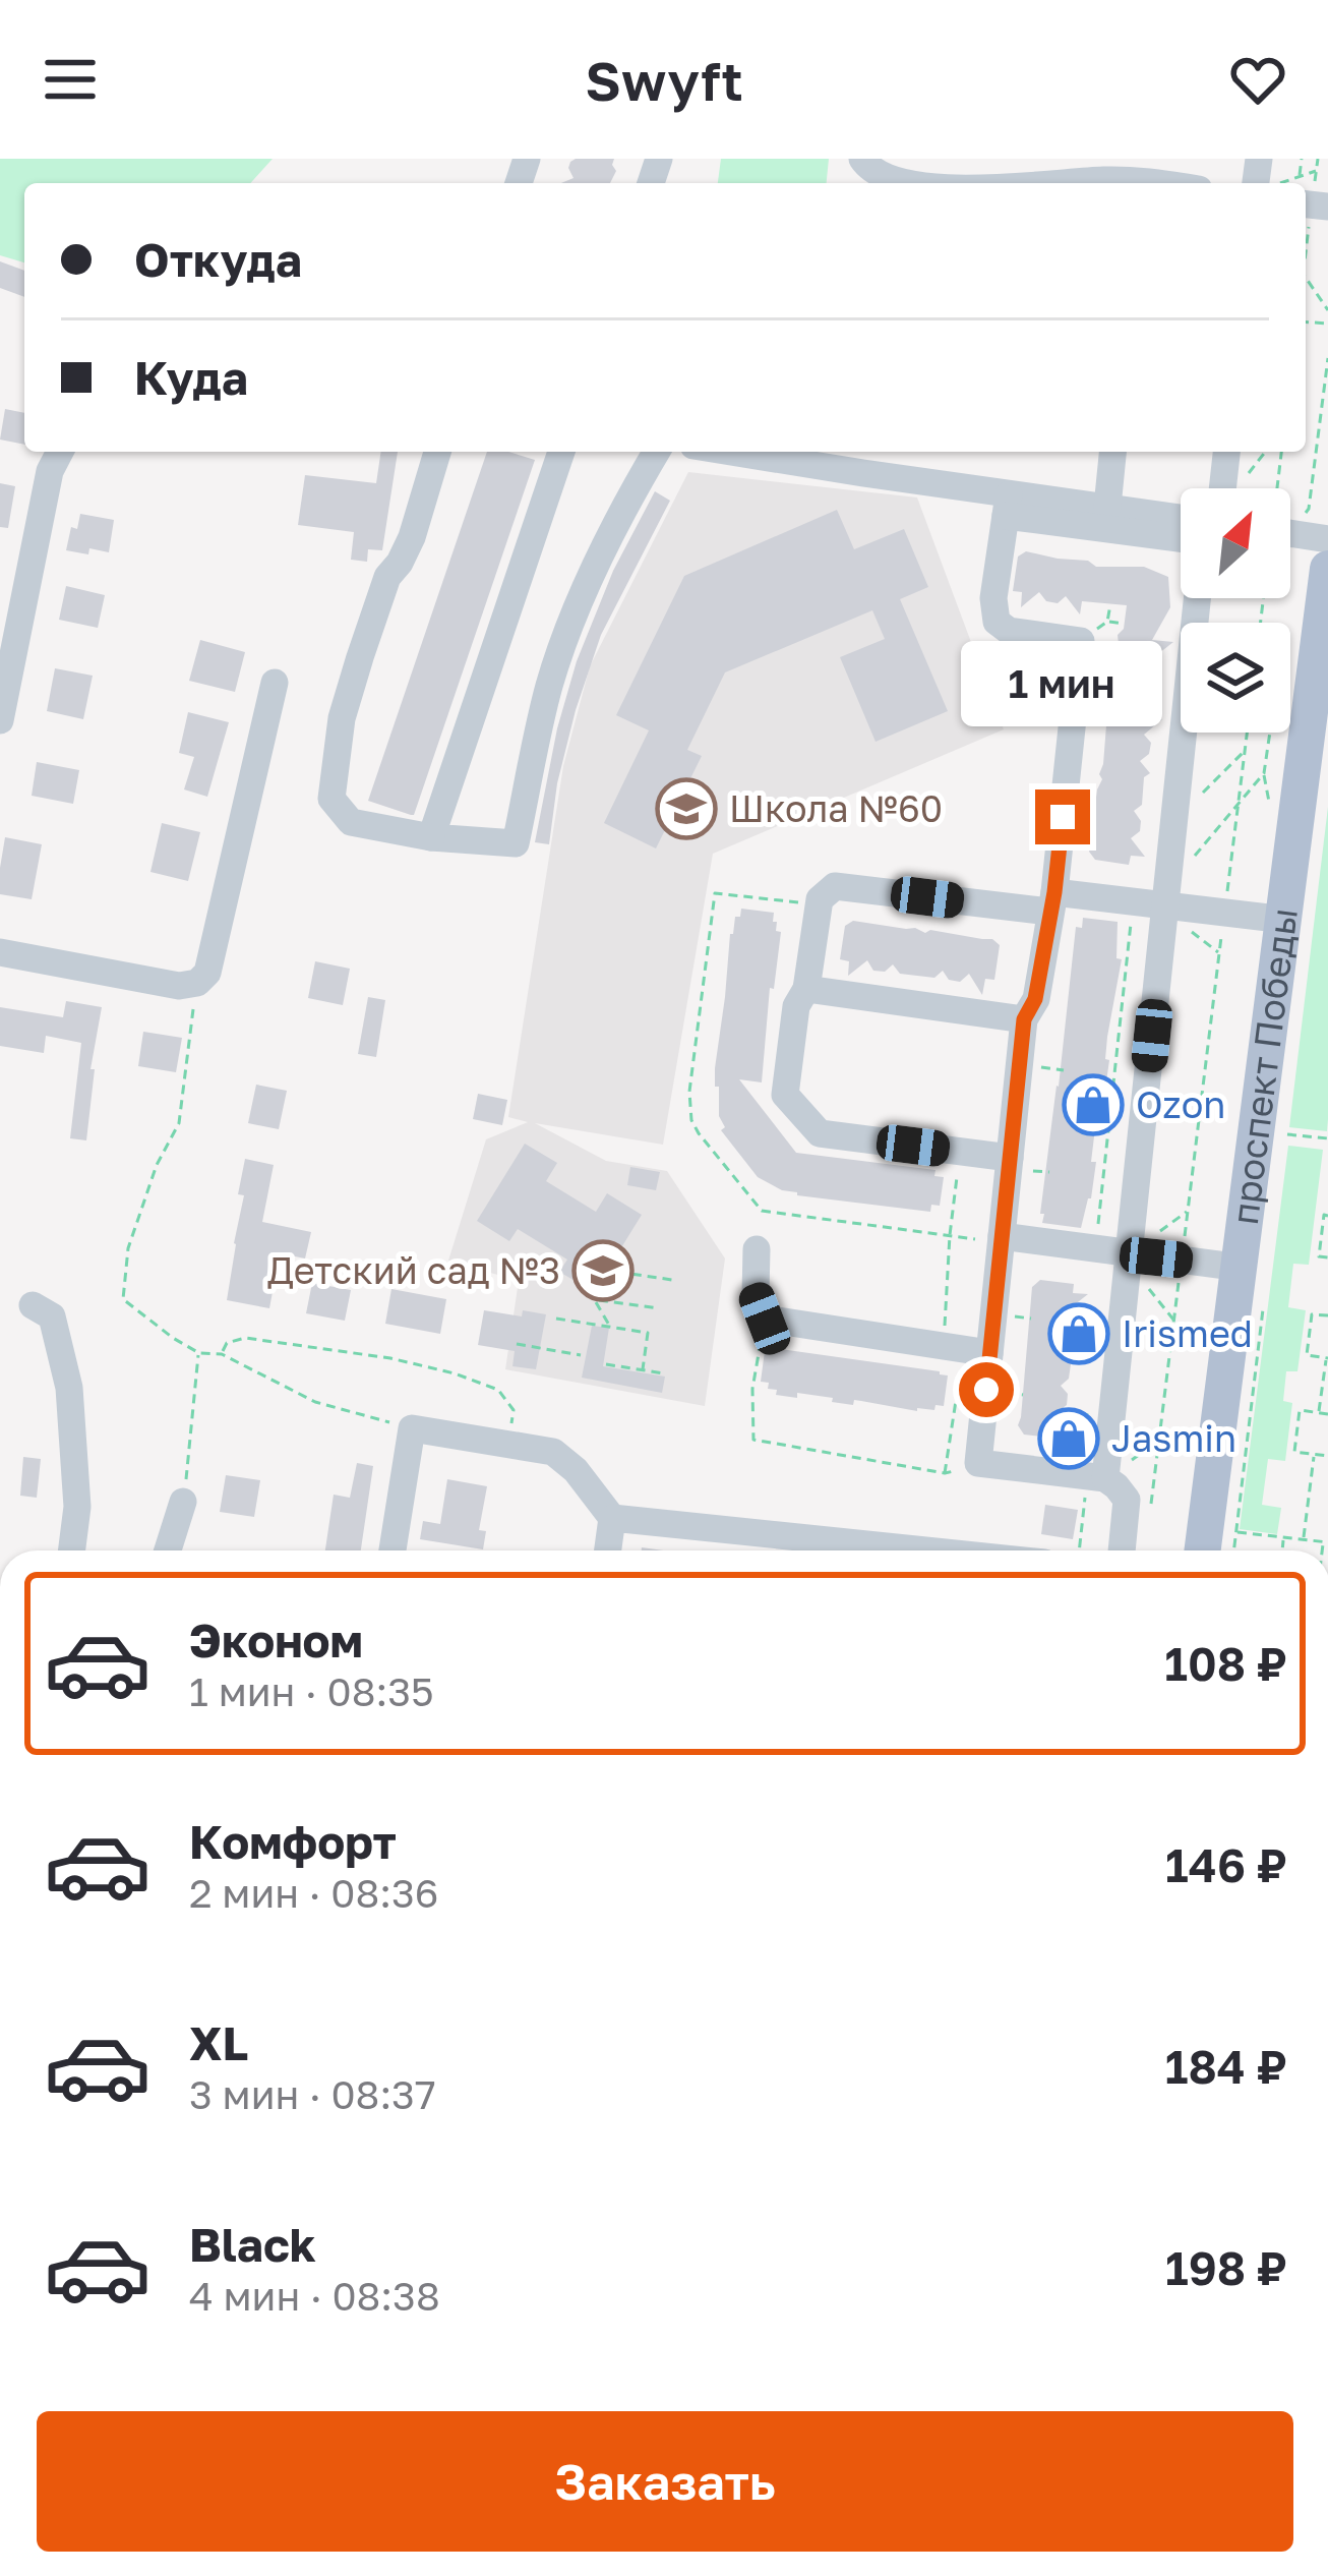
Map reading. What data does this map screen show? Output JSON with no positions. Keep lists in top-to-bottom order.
{
  "streets": {
    "main road": ["проспект Победы"]
  },
  "places": {
    "school or university": ["Школа №60", "Детский сад №3"],
    "shop": ["Ozon", "Irismed", "Jasmin"]
  },
  "north": "top right",
  "page": {
    "header": "Swyft",
    "banner": ["Откуда", "Куда"],
    "bubble": "1 мин",
    "list": [
      {
        "name": "Эконом",
        "note": "1 мин · 08:35",
        "value": "108 ₽"
      },
      {
        "name": "Комфорт",
        "note": "2 мин · 08:36",
        "value": "146 ₽"
      },
      {
        "name": "XL",
        "note": "3 мин · 08:37",
        "value": "184 ₽"
      },
      {
        "name": "Black",
        "note": "4 мин · 08:38",
        "value": "198 ₽"
      }
    ],
    "buttons": "Заказать"
  }
}
